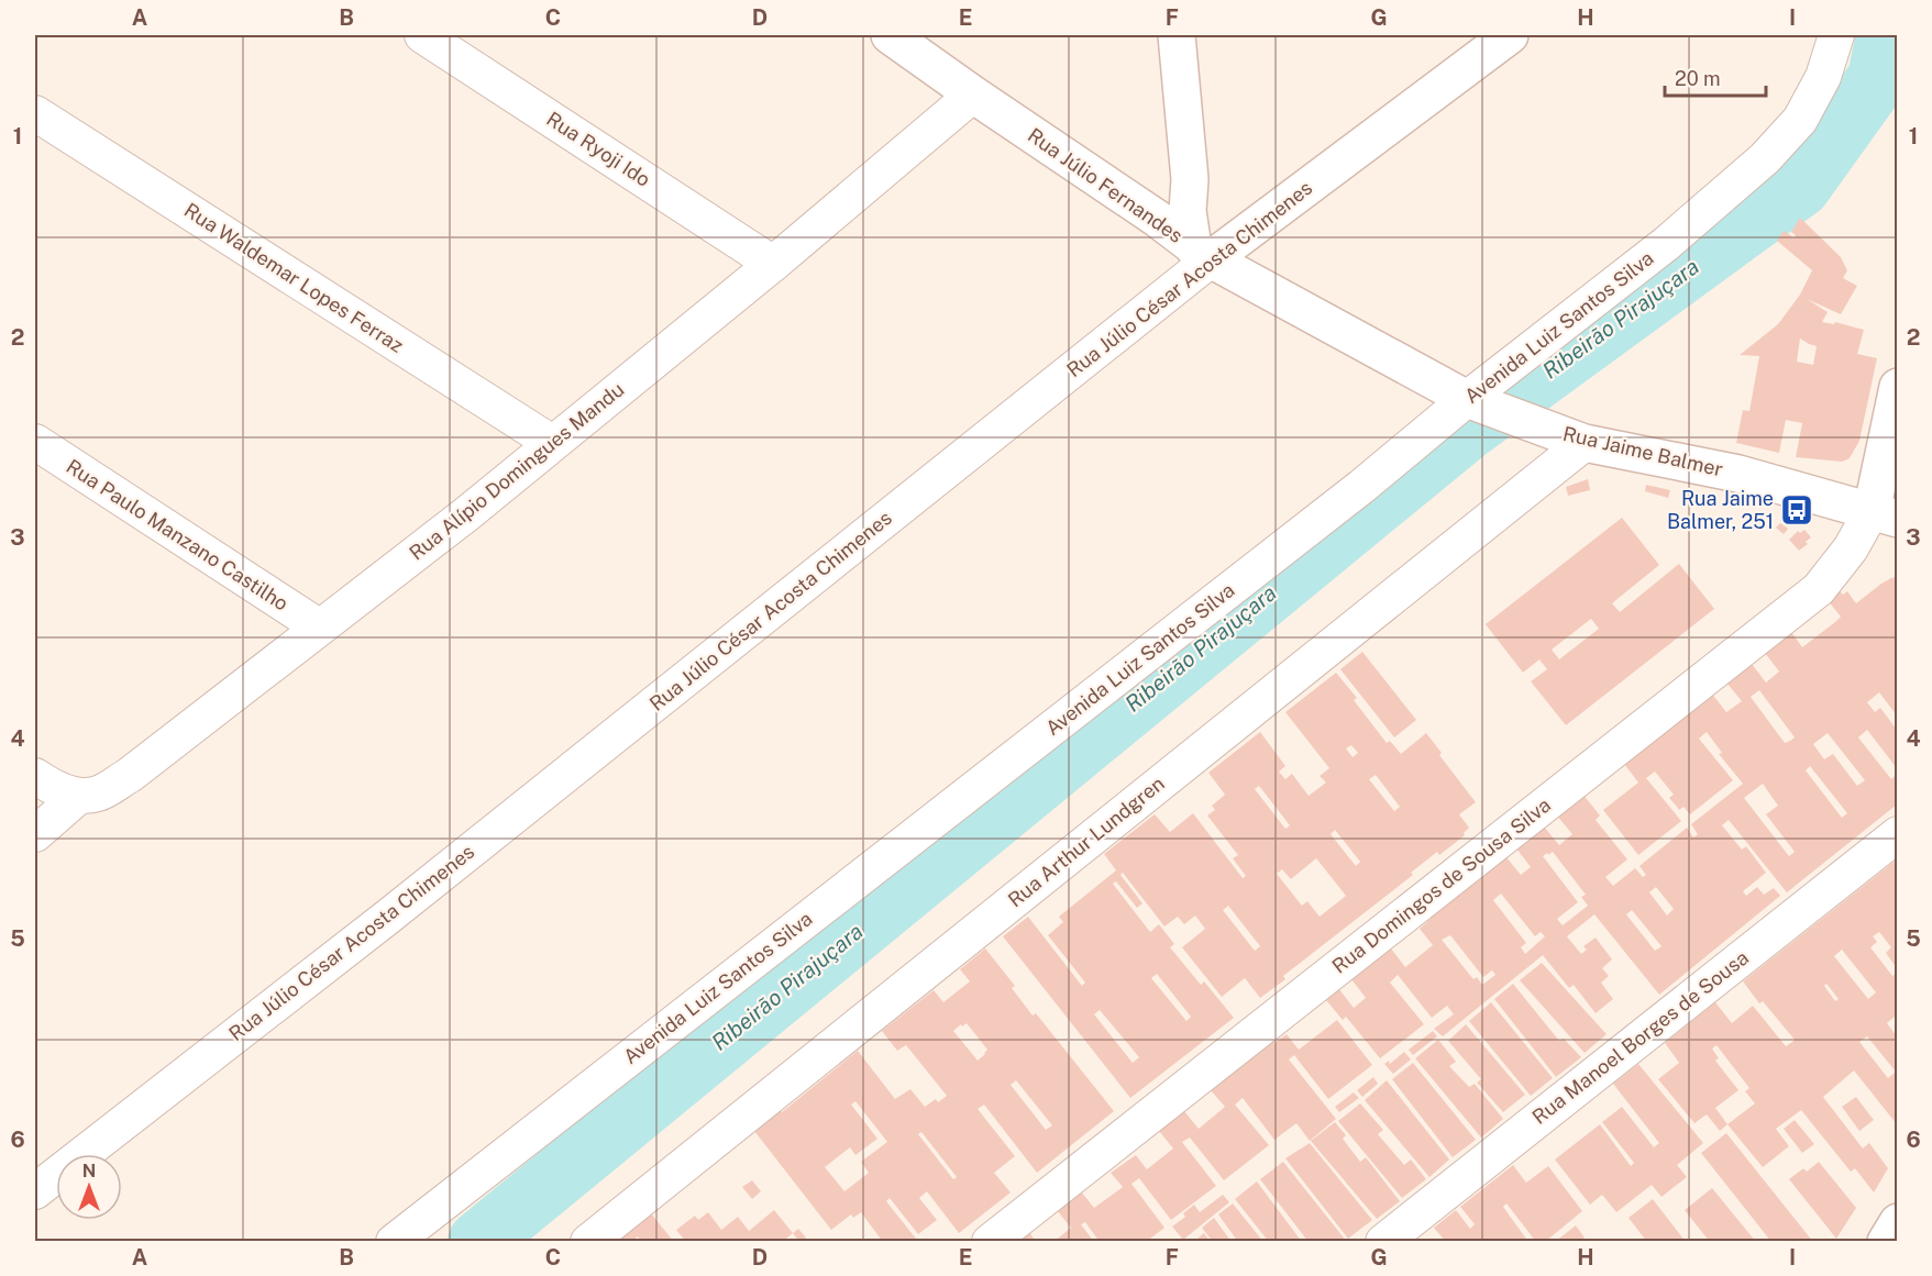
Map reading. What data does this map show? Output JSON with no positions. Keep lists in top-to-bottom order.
{
  "streets": {
    "street": [
      "Rua Ryoji Ido",
      "Rua Júlio Fernandes",
      "Rua Waldemar Lopes Ferraz",
      "Rua Júlio César Acosta Chimenes",
      "Avenida Luiz Santos Silva",
      "Rua Jaime Balmer",
      "Rua Alípio Domingues Mandu",
      "Rua Paulo Manzano Castilho",
      "Rua Arthur Lundgren",
      "Rua Domingos de Sousa Silva",
      "Rua Manoel Borges de Sousa"
    ]
  },
  "crossings": [
    ["Rua Ryoji Ido", "Rua Alípio Domingues Mandu"],
    ["Rua Júlio Fernandes", "Rua Júlio César Acosta Chimenes"],
    ["Rua Júlio Fernandes", "Avenida Luiz Santos Silva"],
    ["Rua Júlio Fernandes", "Rua Jaime Balmer"],
    ["Rua Júlio Fernandes", "Rua Alípio Domingues Mandu"],
    ["Rua Waldemar Lopes Ferraz", "Rua Alípio Domingues Mandu"],
    ["Avenida Luiz Santos Silva", "Rua Jaime Balmer"],
    ["Rua Jaime Balmer", "Rua Arthur Lundgren"],
    ["Rua Jaime Balmer", "Rua Domingos de Sousa Silva"],
    ["Rua Alípio Domingues Mandu", "Rua Paulo Manzano Castilho"]
  ],
  "water": ["Ribeirão Pirajuçara"],
  "places": {
    "bus stop": ["Rua Jaime Balmer, 251"]
  },
  "scale_bar": "20 m",
  "north": "top",
  "grid": {
    "columns": [
      "A",
      "B",
      "C",
      "D",
      "E",
      "F",
      "G",
      "H",
      "I"
    ],
    "rows": [
      "1",
      "2",
      "3",
      "4",
      "5",
      "6"
    ]
  }
}
